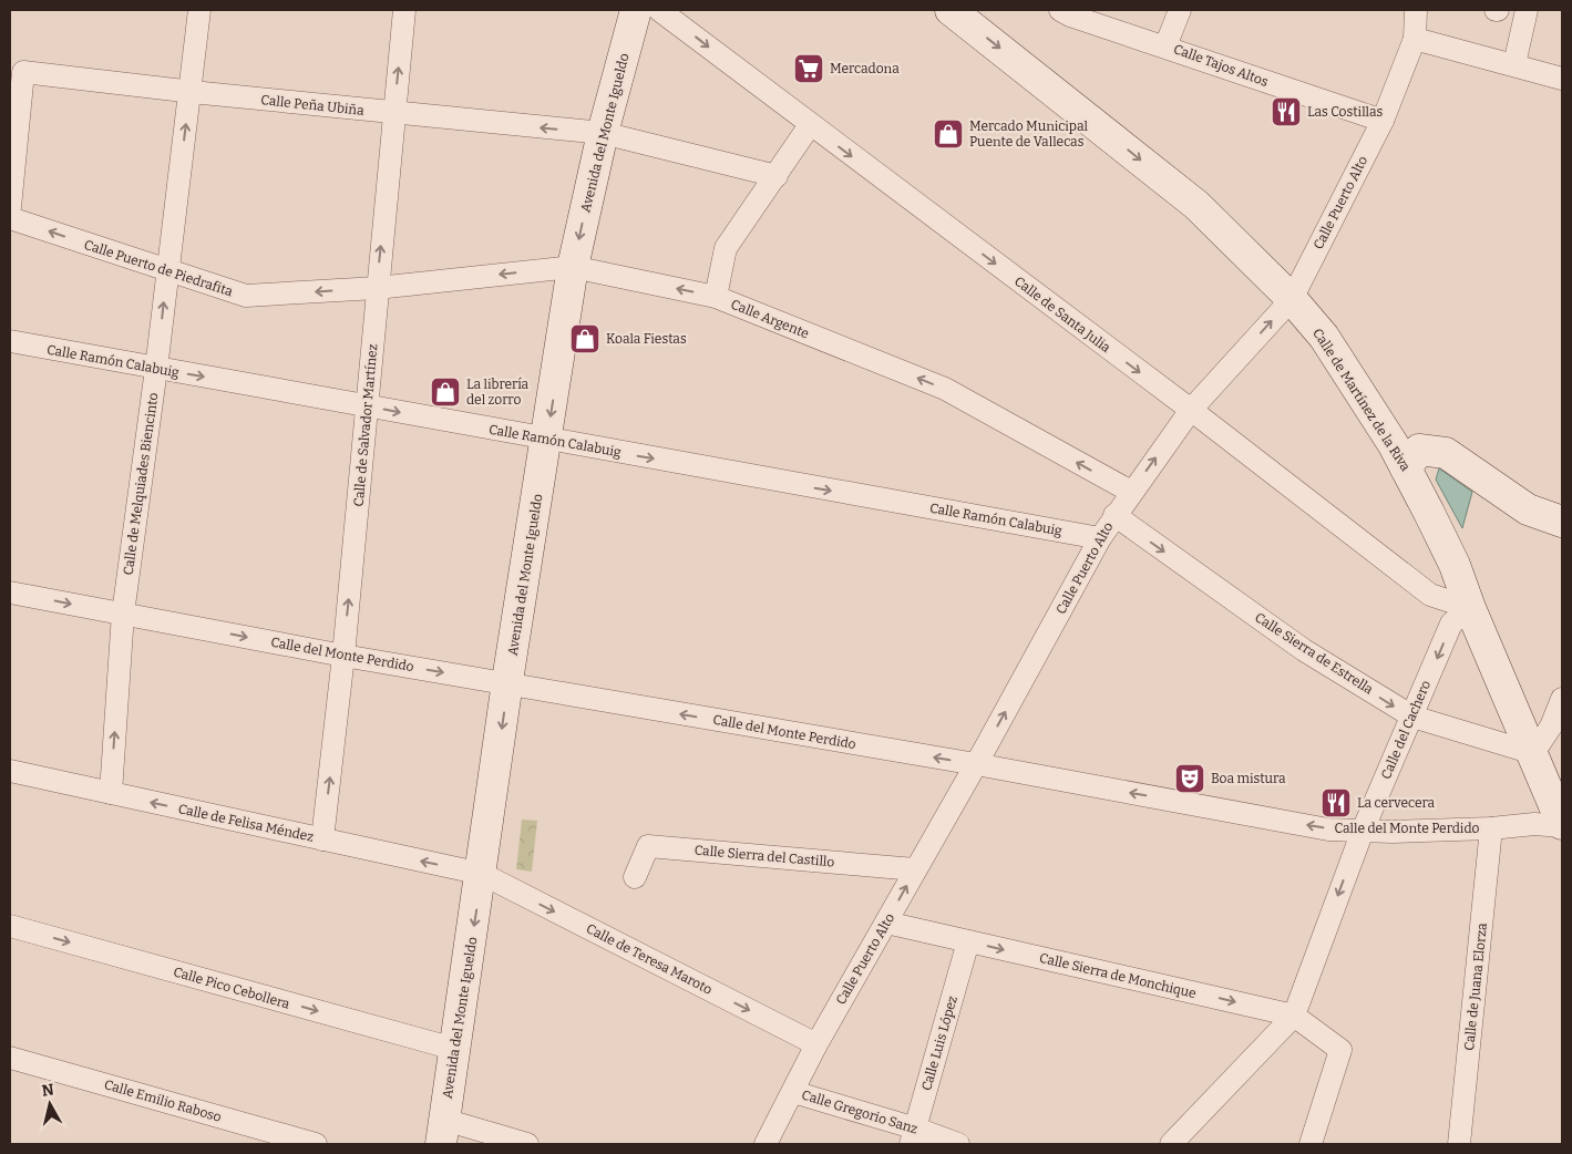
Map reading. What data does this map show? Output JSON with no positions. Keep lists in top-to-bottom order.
{
  "streets": {
    "street": [
      "Calle Tajos Altos",
      "Calle Peña Ubiña",
      "Avenida del Monte Igueldo",
      "Calle Puerto Alto",
      "Calle Puerto de Piedrafita",
      "Calle de Santa Julia",
      "Calle Argente",
      "Calle Ramón Calabuig",
      "Calle de Martínez de la Riva",
      "Calle de Salvador Martínez",
      "Calle de Melquiades Biencinto",
      "Calle Sierra de Estrella",
      "Calle del Monte Perdido",
      "Calle del Cachero",
      "Calle de Felisa Méndez",
      "Calle Sierra del Castillo",
      "Calle de Teresa Maroto",
      "Calle Sierra de Monchique",
      "Calle de Juana Elorza",
      "Calle Pico Cebollera",
      "Calle Luis López",
      "Calle Emilio Raboso",
      "Calle Gregorio Sanz"
    ]
  },
  "crossings": [
    ["Calle Tajos Altos", "Calle Puerto Alto"],
    ["Calle Peña Ubiña", "Avenida del Monte Igueldo"],
    ["Calle Peña Ubiña", "Calle de Salvador Martínez"],
    ["Calle Peña Ubiña", "Calle de Melquiades Biencinto"],
    ["Avenida del Monte Igueldo", "Calle Argente"],
    ["Avenida del Monte Igueldo", "Calle Ramón Calabuig"],
    ["Avenida del Monte Igueldo", "Calle del Monte Perdido"],
    ["Avenida del Monte Igueldo", "Calle de Felisa Méndez"],
    ["Avenida del Monte Igueldo", "Calle de Teresa Maroto"],
    ["Avenida del Monte Igueldo", "Calle Pico Cebollera"],
    ["Calle Puerto Alto", "Calle de Santa Julia"],
    ["Calle Puerto Alto", "Calle Argente"],
    ["Calle Puerto Alto", "Calle Ramón Calabuig"],
    ["Calle Puerto Alto", "Calle de Martínez de la Riva"],
    ["Calle Puerto Alto", "Calle Sierra de Estrella"],
    ["Calle Puerto Alto", "Calle del Monte Perdido"],
    ["Calle Puerto Alto", "Calle Sierra del Castillo"],
    ["Calle Puerto Alto", "Calle de Teresa Maroto"],
    ["Calle Puerto Alto", "Calle Sierra de Monchique"],
    ["Calle Puerto Alto", "Calle Gregorio Sanz"],
    ["Calle Puerto de Piedrafita", "Calle Argente"],
    ["Calle Puerto de Piedrafita", "Calle de Salvador Martínez"],
    ["Calle Puerto de Piedrafita", "Calle de Melquiades Biencinto"],
    ["Calle de Santa Julia", "Calle de Martínez de la Riva"],
    ["Calle de Santa Julia", "Calle del Cachero"],
    ["Calle Argente", "Calle de Salvador Martínez"],
    ["Calle Ramón Calabuig", "Calle de Salvador Martínez"],
    ["Calle Ramón Calabuig", "Calle de Melquiades Biencinto"],
    ["Calle de Martínez de la Riva", "Calle Sierra de Estrella"],
    ["Calle de Martínez de la Riva", "Calle del Monte Perdido"],
    ["Calle de Martínez de la Riva", "Calle del Cachero"],
    ["Calle de Salvador Martínez", "Calle del Monte Perdido"],
    ["Calle de Salvador Martínez", "Calle de Felisa Méndez"],
    ["Calle de Melquiades Biencinto", "Calle del Monte Perdido"],
    ["Calle de Melquiades Biencinto", "Calle de Felisa Méndez"],
    ["Calle Sierra de Estrella", "Calle del Cachero"],
    ["Calle del Monte Perdido", "Calle del Cachero"],
    ["Calle del Monte Perdido", "Calle de Juana Elorza"],
    ["Calle del Cachero", "Calle Sierra de Monchique"],
    ["Calle de Felisa Méndez", "Calle de Teresa Maroto"],
    ["Calle Sierra de Monchique", "Calle Luis López"],
    ["Calle Luis López", "Calle Gregorio Sanz"]
  ],
  "one_way": [
    "Avenida del Monte Igueldo",
    "Calle Puerto Alto",
    "Calle Puerto de Piedrafita",
    "Calle de Santa Julia",
    "Calle Argente",
    "Calle Ramón Calabuig",
    "Calle de Martínez de la Riva",
    "Calle de Salvador Martínez",
    "Calle de Melquiades Biencinto",
    "Calle Sierra de Estrella",
    "Calle del Cachero",
    "Calle de Felisa Méndez",
    "Calle de Teresa Maroto",
    "Calle Sierra de Monchique",
    "Calle Pico Cebollera"
  ],
  "places": {
    "supermarket": ["Mercadona"],
    "restaurant": ["Las Costillas", "La cervecera"],
    "shop": ["Mercado Municipal Puente de Vallecas", "Koala Fiestas", "La librería del zorro"],
    "theatre": ["Boa mistura"]
  },
  "north": "top"
}
